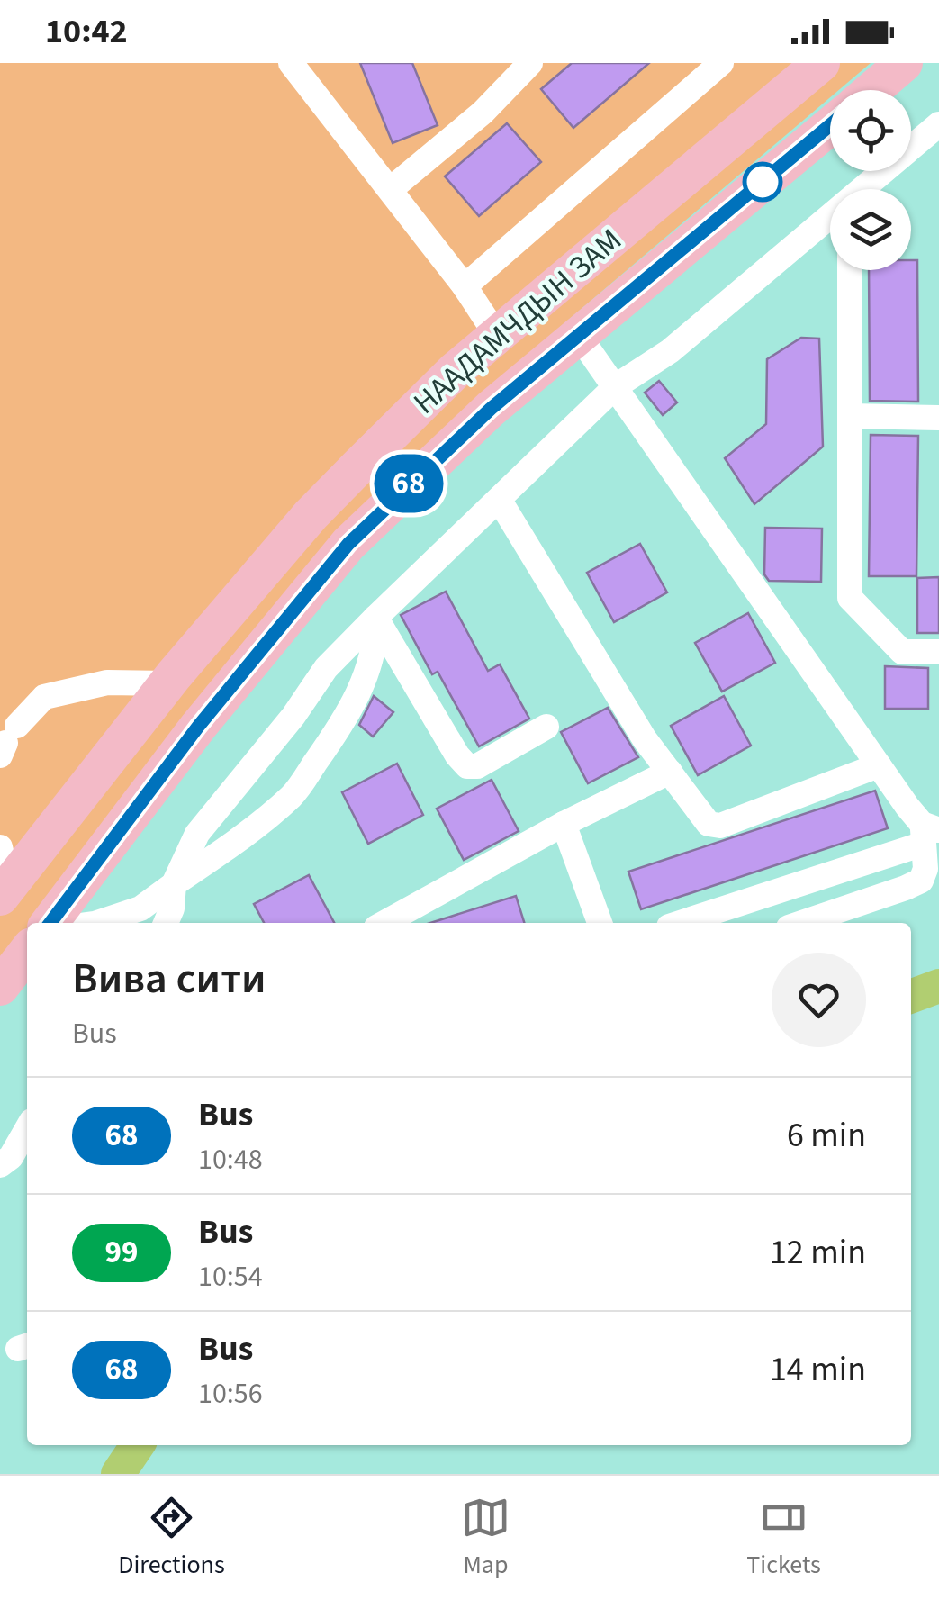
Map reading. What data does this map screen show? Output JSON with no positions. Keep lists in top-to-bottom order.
{
  "streets": {
    "highway": ["НААДАМЧДЫН ЗАМ"]
  },
  "lines": ["bus line 68"],
  "page": {
    "status": "10:42",
    "on_map": "68",
    "heading": ["Вива сити", "Bus"],
    "list": [
      {
        "mark": "68",
        "name": "Bus",
        "note": "10:48",
        "value": "6 min"
      },
      {
        "mark": "99",
        "name": "Bus",
        "note": "10:54",
        "value": "12 min"
      },
      {
        "mark": "68",
        "name": "Bus",
        "note": "10:56",
        "value": "14 min"
      }
    ],
    "tabs": ["Directions", "Map", "Tickets"]
  }
}
